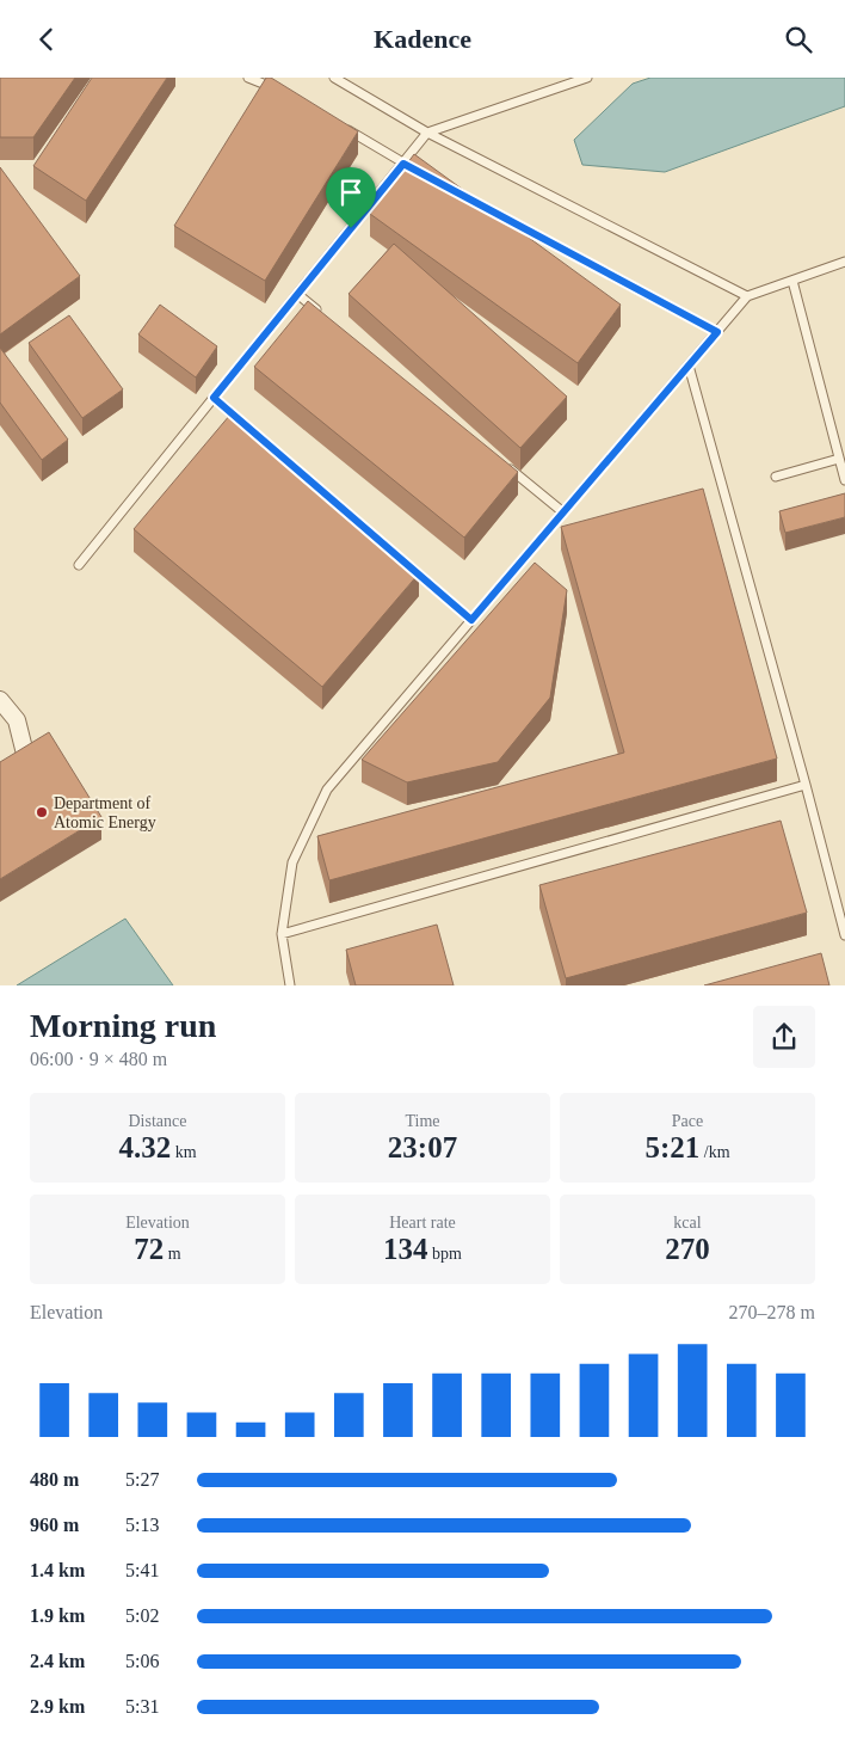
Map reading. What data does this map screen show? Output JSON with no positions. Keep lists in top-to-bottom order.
{
  "places": ["Department of Atomic Energy"],
  "page": {
    "header": "Kadence",
    "heading": ["Morning run", "06:00 · 9 × 480 m"],
    "stats": [
      ["Distance", "4.32 km"],
      ["Time", "23:07"],
      ["Pace", "5:21 /km"],
      ["Elevation", "72 m"],
      ["Heart rate", "134 bpm"],
      ["kcal", "270"]
    ],
    "chart": ["Elevation", "270–278 m"],
    "list": [
      {
        "name": "480 m",
        "note": "5:27"
      },
      {
        "name": "960 m",
        "note": "5:13"
      },
      {
        "name": "1.4 km",
        "note": "5:41"
      },
      {
        "name": "1.9 km",
        "note": "5:02"
      },
      {
        "name": "2.4 km",
        "note": "5:06"
      },
      {
        "name": "2.9 km",
        "note": "5:31"
      }
    ]
  }
}
